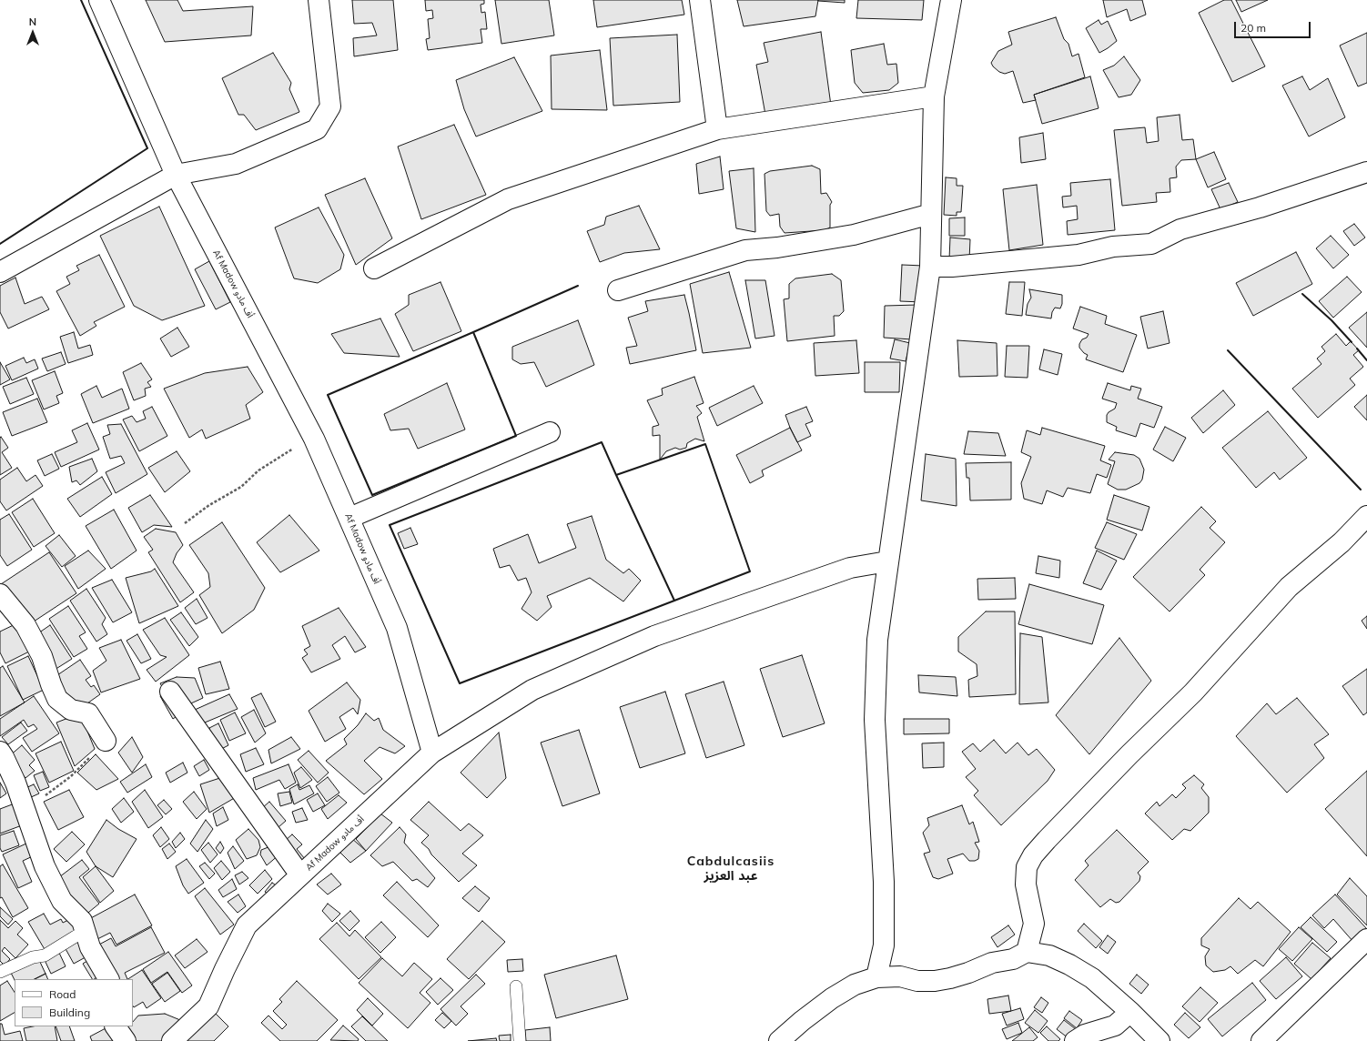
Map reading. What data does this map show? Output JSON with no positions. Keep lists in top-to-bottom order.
{
  "streets": {
    "street": ["Af Madow أف مادو"]
  },
  "districts": ["Cabdulcasiis عبد العزيز"],
  "legend": ["Road", "Building"],
  "scale_bar": "20 m",
  "north": "top"
}
